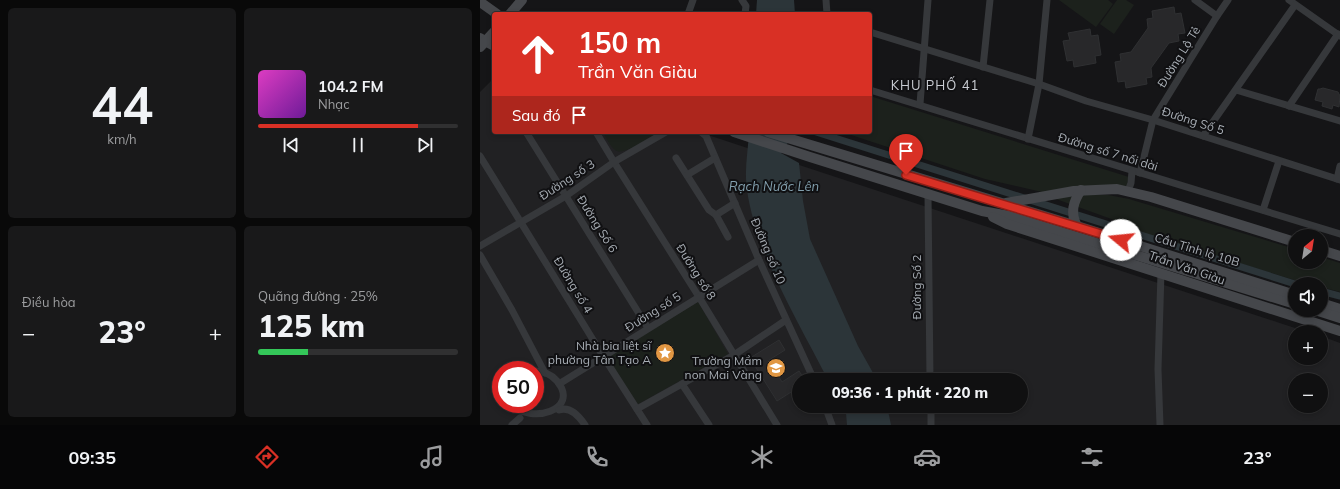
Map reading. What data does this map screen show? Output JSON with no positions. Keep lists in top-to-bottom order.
{
  "streets": {
    "main road": ["Cầu Tỉnh lộ 10B", "Trần Văn Giàu"],
    "street": [
      "Đường Lộ Tẻ",
      "Đường Số 5",
      "Đường số 7 nối dài",
      "Đường số 3",
      "Đường Số 6",
      "Đường số 10",
      "Đường số 8",
      "Đường số 4",
      "Đường Số 2",
      "Đường số 5"
    ]
  },
  "crossings": [
    ["Đường Lộ Tẻ", "Đường Số 5"],
    ["Đường Lộ Tẻ", "Đường số 7 nối dài"],
    ["Đường số 3", "Đường Số 6"],
    ["Đường số 3", "Đường số 8"],
    ["Đường số 3", "Đường số 4"],
    ["Đường Số 6", "Đường số 5"],
    ["Cầu Tỉnh lộ 10B", "Trần Văn Giàu"],
    ["Đường số 10", "Đường số 5"],
    ["Trần Văn Giàu", "Đường Số 2"],
    ["Đường số 8", "Đường số 5"],
    ["Đường số 4", "Đường số 5"]
  ],
  "districts": ["KHU PHỐ 41"],
  "water": ["Rạch Nước Lên"],
  "places": {
    "place": ["Nhà bia liệt sĩ phường Tân Tạo A"],
    "school or university": ["Trường Mầm non Mai Vàng"]
  },
  "north": "top right",
  "page": {
    "tile": [
      ["44", "km/h"],
      "Điều hòa",
      ["Quãng đường · 25%", "125 km"]
    ],
    "turn": ["150 m", "Trần Văn Giàu"],
    "song": ["104.2 FM", "Nhạc"],
    "then": "Sau đó",
    "map_buttons": ["+", "−"],
    "heat": ["−", "23°", "+"],
    "limit": "50",
    "trip": "09:36 · 1 phút · 220 m",
    "tabs": ["09:35", "23°"]
  }
}
